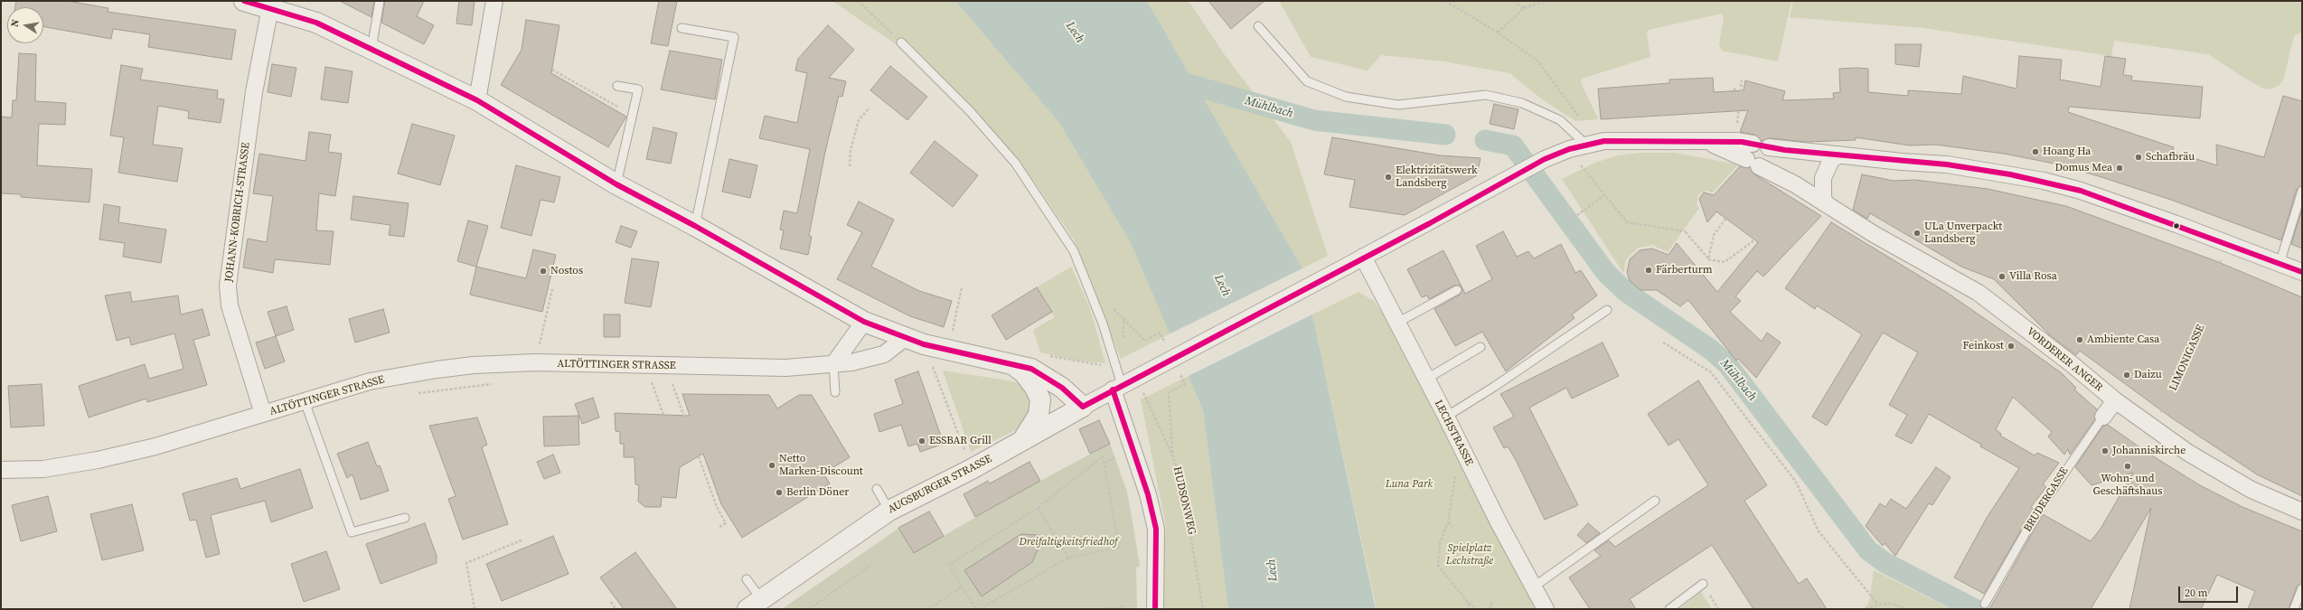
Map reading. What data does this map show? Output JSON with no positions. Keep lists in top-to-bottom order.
{
  "streets": {
    "street": [
      "JOHANN-KOBRICH-STRASSE",
      "VORDERER ANGER",
      "ALTÖTTINGER STRASSE",
      "LECHSTRASSE",
      "AUGSBURGER STRASSE",
      "BRUDERGASSE"
    ],
    "path": ["LIMONIGASSE", "HUDSONWEG"]
  },
  "crossings": [
    ["JOHANN-KOBRICH-STRASSE", "ALTÖTTINGER STRASSE"],
    ["LIMONIGASSE", "VORDERER ANGER"],
    ["VORDERER ANGER", "AUGSBURGER STRASSE"],
    ["VORDERER ANGER", "BRUDERGASSE"],
    ["LECHSTRASSE", "AUGSBURGER STRASSE"],
    ["AUGSBURGER STRASSE", "HUDSONWEG"]
  ],
  "water": ["Lech", "Mühlbach"],
  "parks": ["Luna Park", "Dreifaltigkeitsfriedhof", "Spielplatz Lechstraße"],
  "places": [
    "Hoang Ha",
    "Schafbräu",
    "Domus Mea",
    "Elektrizitätswerk Landsberg",
    "ULa Unverpackt Landsberg",
    "Färberturm",
    "Nostos",
    "Villa Rosa",
    "Ambiente Casa",
    "Feinkost",
    "Daizu",
    "ESSBAR Grill",
    "Johanniskirche",
    "Netto Marken-Discount",
    "Wohn- und Geschäftshaus",
    "Berlin Döner"
  ],
  "scale_bar": "20 m",
  "north": "left"
}
